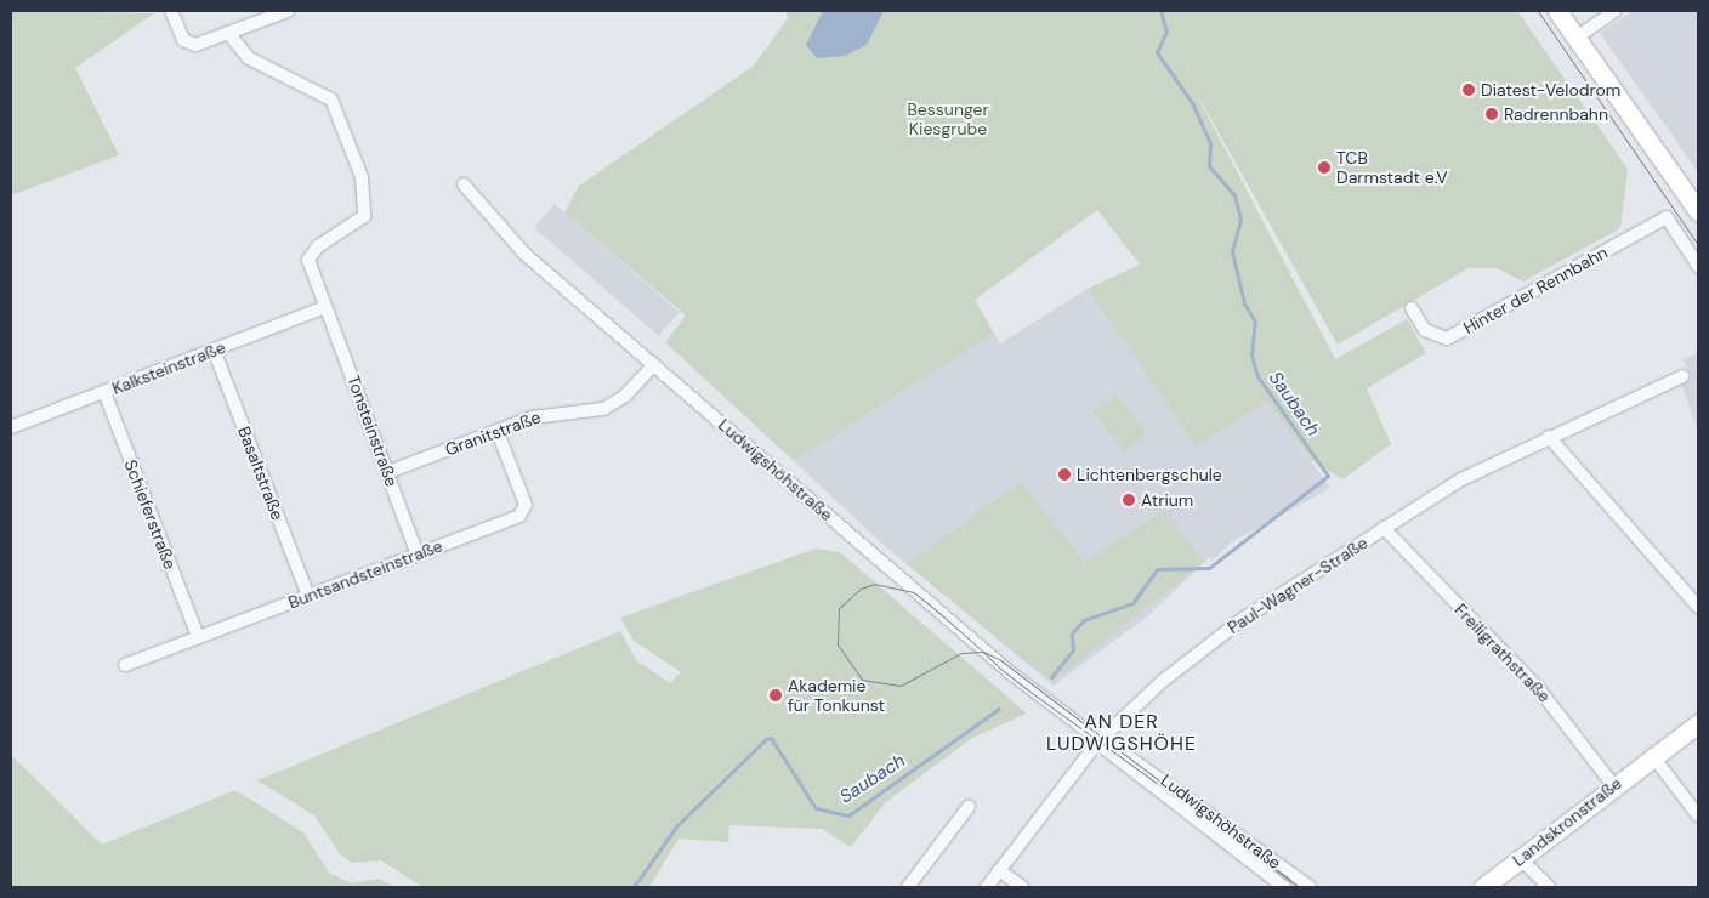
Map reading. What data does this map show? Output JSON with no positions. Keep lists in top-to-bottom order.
{
  "streets": {
    "main road": ["Landskronstraße"],
    "street": [
      "Hinter der Rennbahn",
      "Kalksteinstraße",
      "Tonsteinstraße",
      "Granitstraße",
      "Ludwigshöhstraße",
      "Basaltstraße",
      "Schieferstraße",
      "Buntsandsteinstraße",
      "Paul-Wagner-Straße",
      "Freiligrathstraße"
    ]
  },
  "crossings": [
    ["Kalksteinstraße", "Tonsteinstraße"],
    ["Kalksteinstraße", "Basaltstraße"],
    ["Kalksteinstraße", "Schieferstraße"],
    ["Tonsteinstraße", "Granitstraße"],
    ["Tonsteinstraße", "Buntsandsteinstraße"],
    ["Granitstraße", "Ludwigshöhstraße"],
    ["Granitstraße", "Buntsandsteinstraße"],
    ["Ludwigshöhstraße", "Paul-Wagner-Straße"],
    ["Basaltstraße", "Buntsandsteinstraße"],
    ["Schieferstraße", "Buntsandsteinstraße"],
    ["Paul-Wagner-Straße", "Freiligrathstraße"],
    ["Freiligrathstraße", "Landskronstraße"]
  ],
  "districts": ["AN DER LUDWIGSHÖHE"],
  "water": ["Saubach"],
  "parks": ["Bessunger Kiesgrube"],
  "places": [
    "Diatest-Velodrom",
    "Radrennbahn",
    "TCB Darmstadt e.V",
    "Lichtenbergschule",
    "Atrium",
    "Akademie für Tonkunst"
  ]
}
